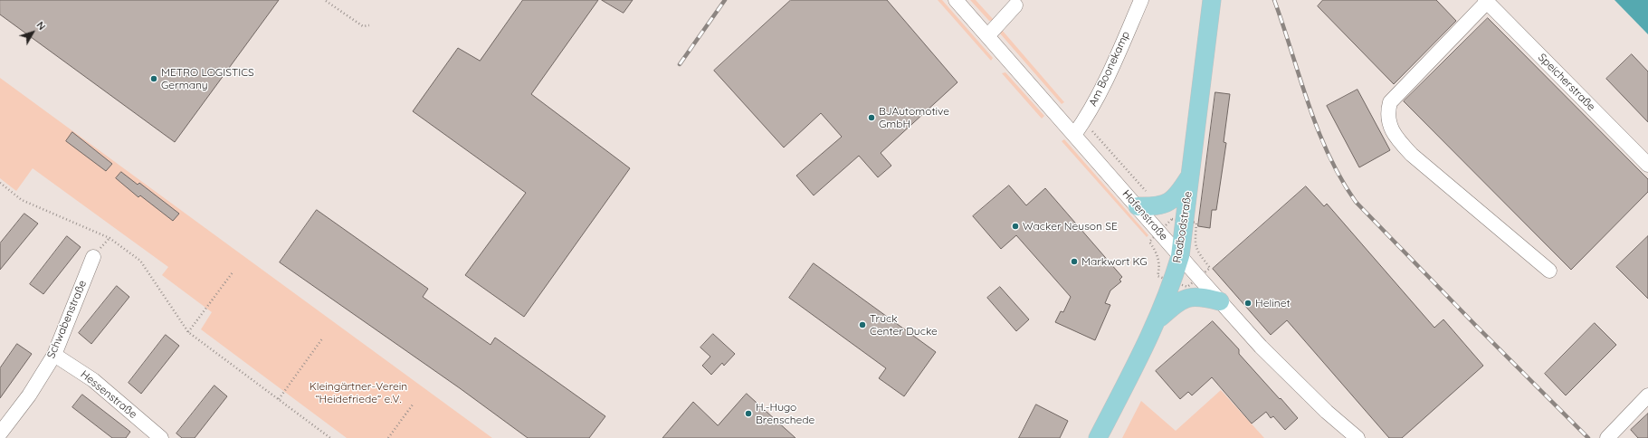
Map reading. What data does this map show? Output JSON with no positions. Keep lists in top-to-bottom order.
{
  "streets": {
    "main road": ["Radbodstraße"],
    "street": [
      "Am Boonekamp",
      "Speicherstraße",
      "Hafenstraße",
      "Schwabenstraße",
      "Hessenstraße"
    ]
  },
  "crossings": [
    ["Am Boonekamp", "Hafenstraße"],
    ["Hafenstraße", "Radbodstraße"],
    ["Schwabenstraße", "Hessenstraße"]
  ],
  "parks": ["Kleingärtner-Verein “Heidefriede” e.V."],
  "places": [
    "METRO LOGISTICS Germany",
    "BJAutomotive GmbH",
    "Wacker Neuson SE",
    "Markwort KG",
    "Helinet",
    "Truck Center Ducke",
    "H.-Hugo Brenschede"
  ],
  "north": "top right"
}
